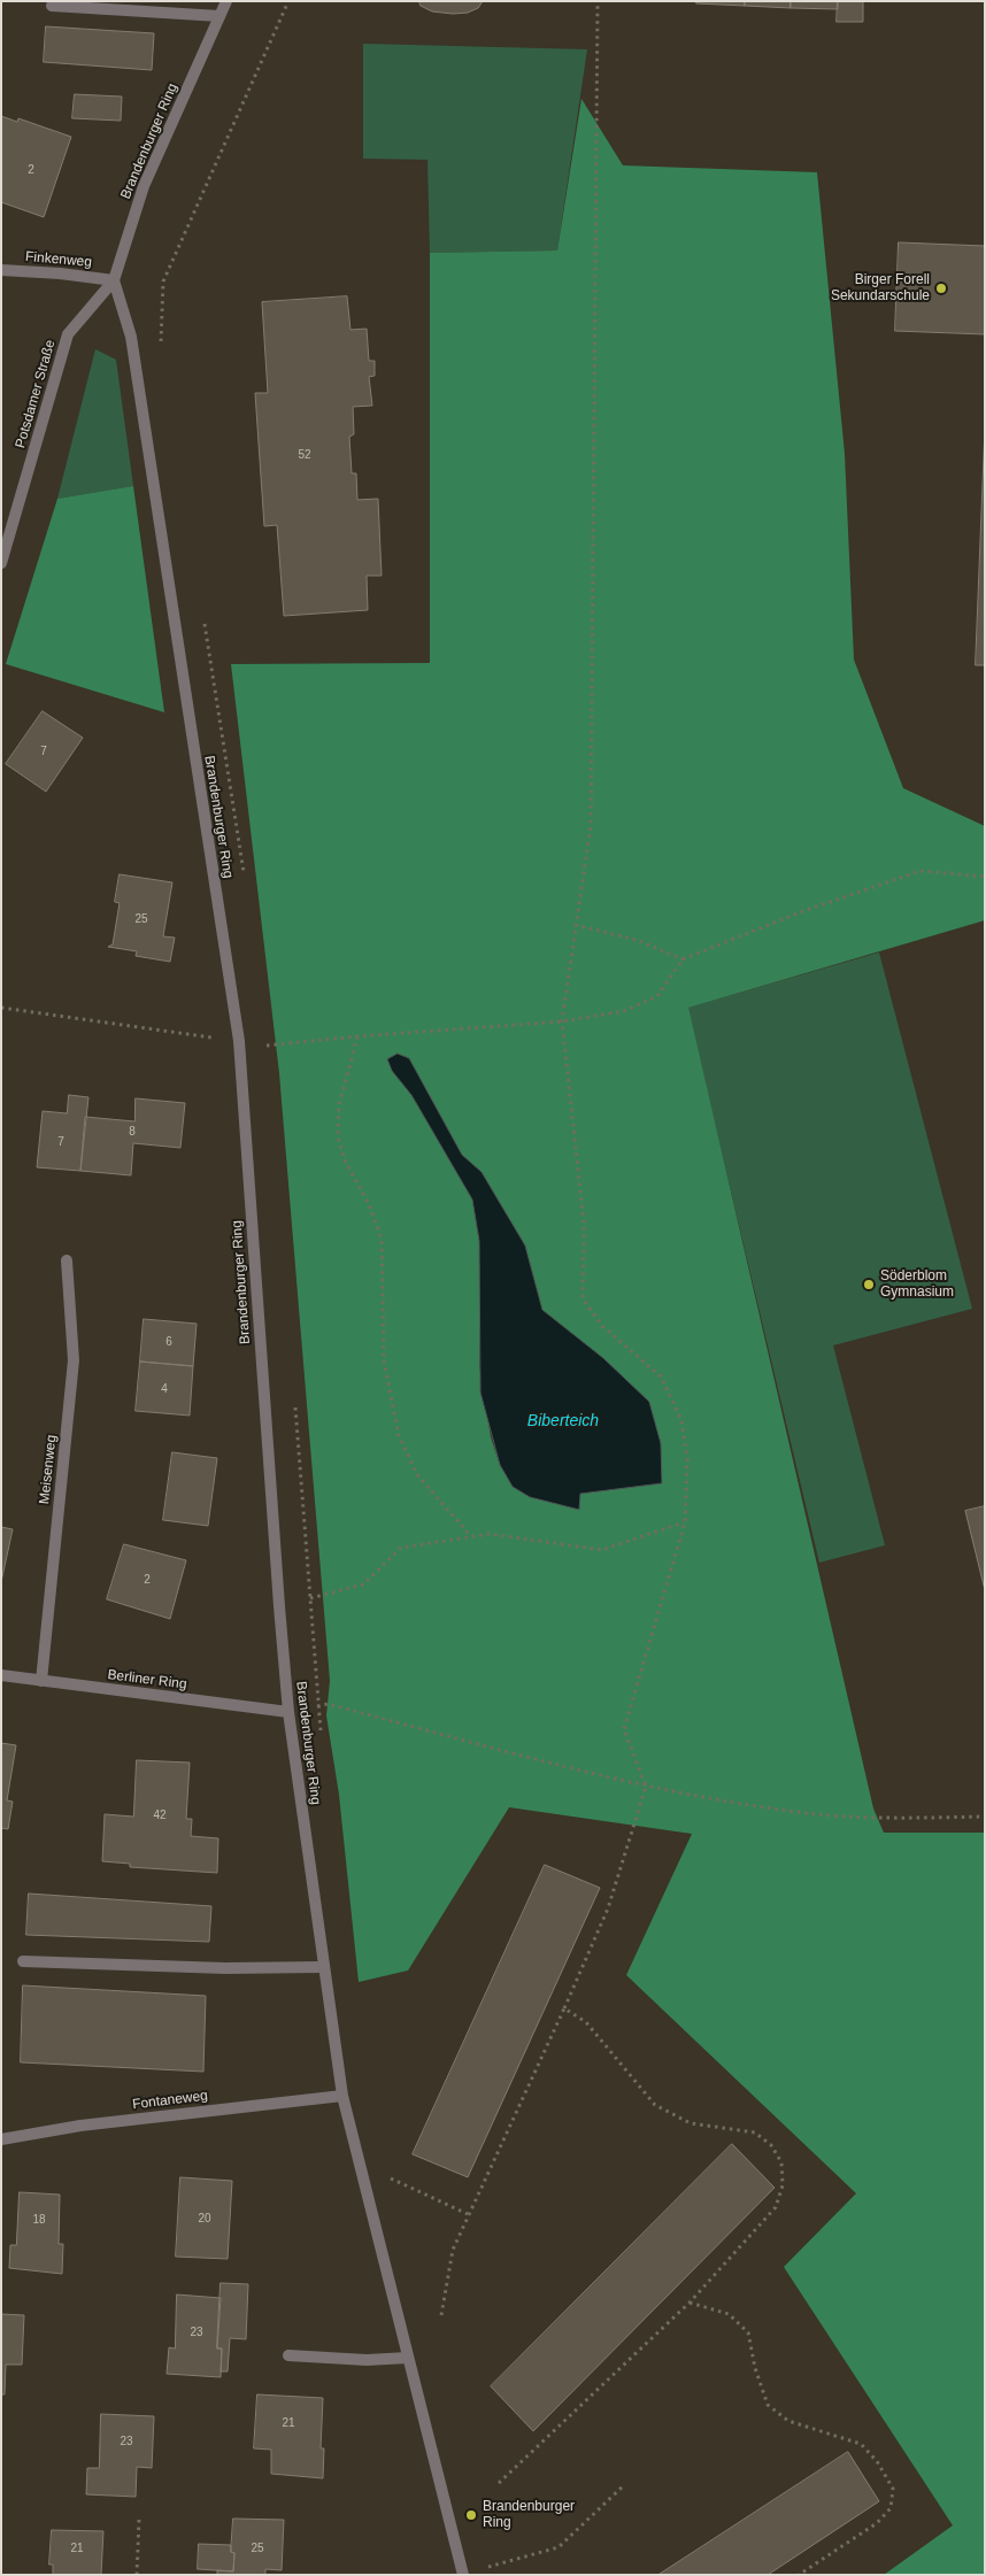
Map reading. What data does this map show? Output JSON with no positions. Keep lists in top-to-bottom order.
{
  "streets": {
    "street": [
      "Brandenburger Ring",
      "Finkenweg",
      "Potsdamer Straße",
      "Meisenweg",
      "Berliner Ring",
      "Fontaneweg"
    ]
  },
  "crossings": [
    ["Brandenburger Ring", "Finkenweg"],
    ["Brandenburger Ring", "Potsdamer Straße"],
    ["Brandenburger Ring", "Berliner Ring"],
    ["Brandenburger Ring", "Fontaneweg"],
    ["Finkenweg", "Potsdamer Straße"],
    ["Meisenweg", "Berliner Ring"]
  ],
  "water": ["Biberteich"],
  "places": ["Birger Forell Sekundarschule", "Söderblom Gymnasium", "Brandenburger Ring"],
  "house_numbers": [
    "2",
    "52",
    "7",
    "25",
    "8",
    "7",
    "6",
    "4",
    "2",
    "42",
    "20",
    "18",
    "23",
    "21",
    "23",
    "21",
    "25"
  ]
}
